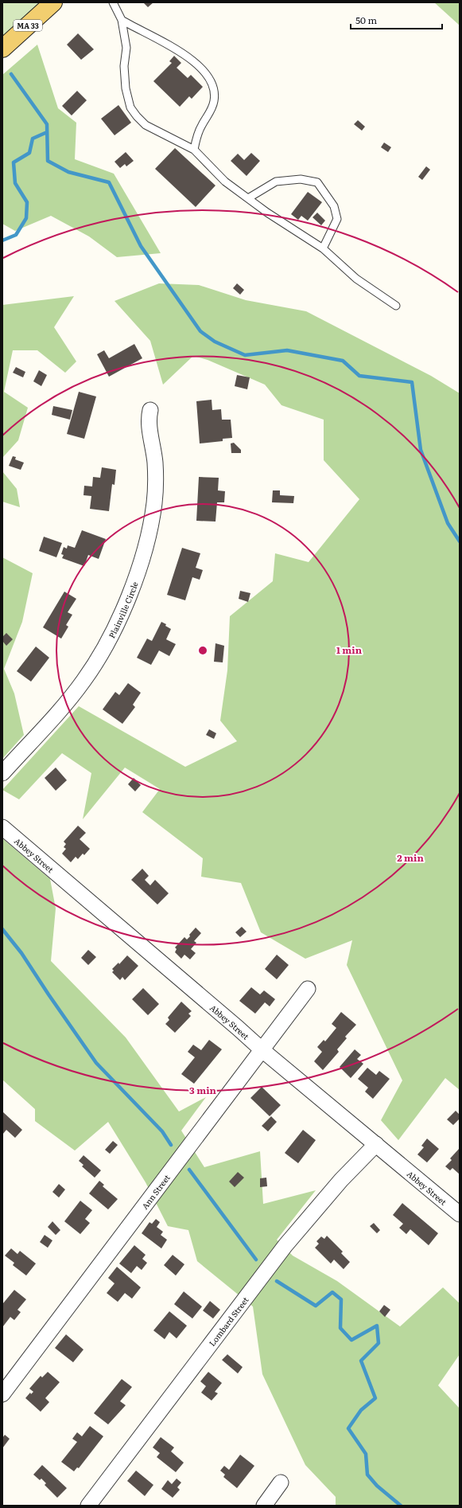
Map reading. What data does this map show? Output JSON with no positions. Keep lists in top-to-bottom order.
{
  "streets": {
    "main road": ["MA 33"],
    "street": [
      "Plainville Circle",
      "Abbey Street",
      "Ann Street",
      "Lombard Street"
    ]
  },
  "crossings": [
    ["Abbey Street", "Ann Street"],
    ["Abbey Street", "Lombard Street"]
  ],
  "scale_bar": "50 m",
  "rings": ["1 min", "2 min", "3 min"]
}
